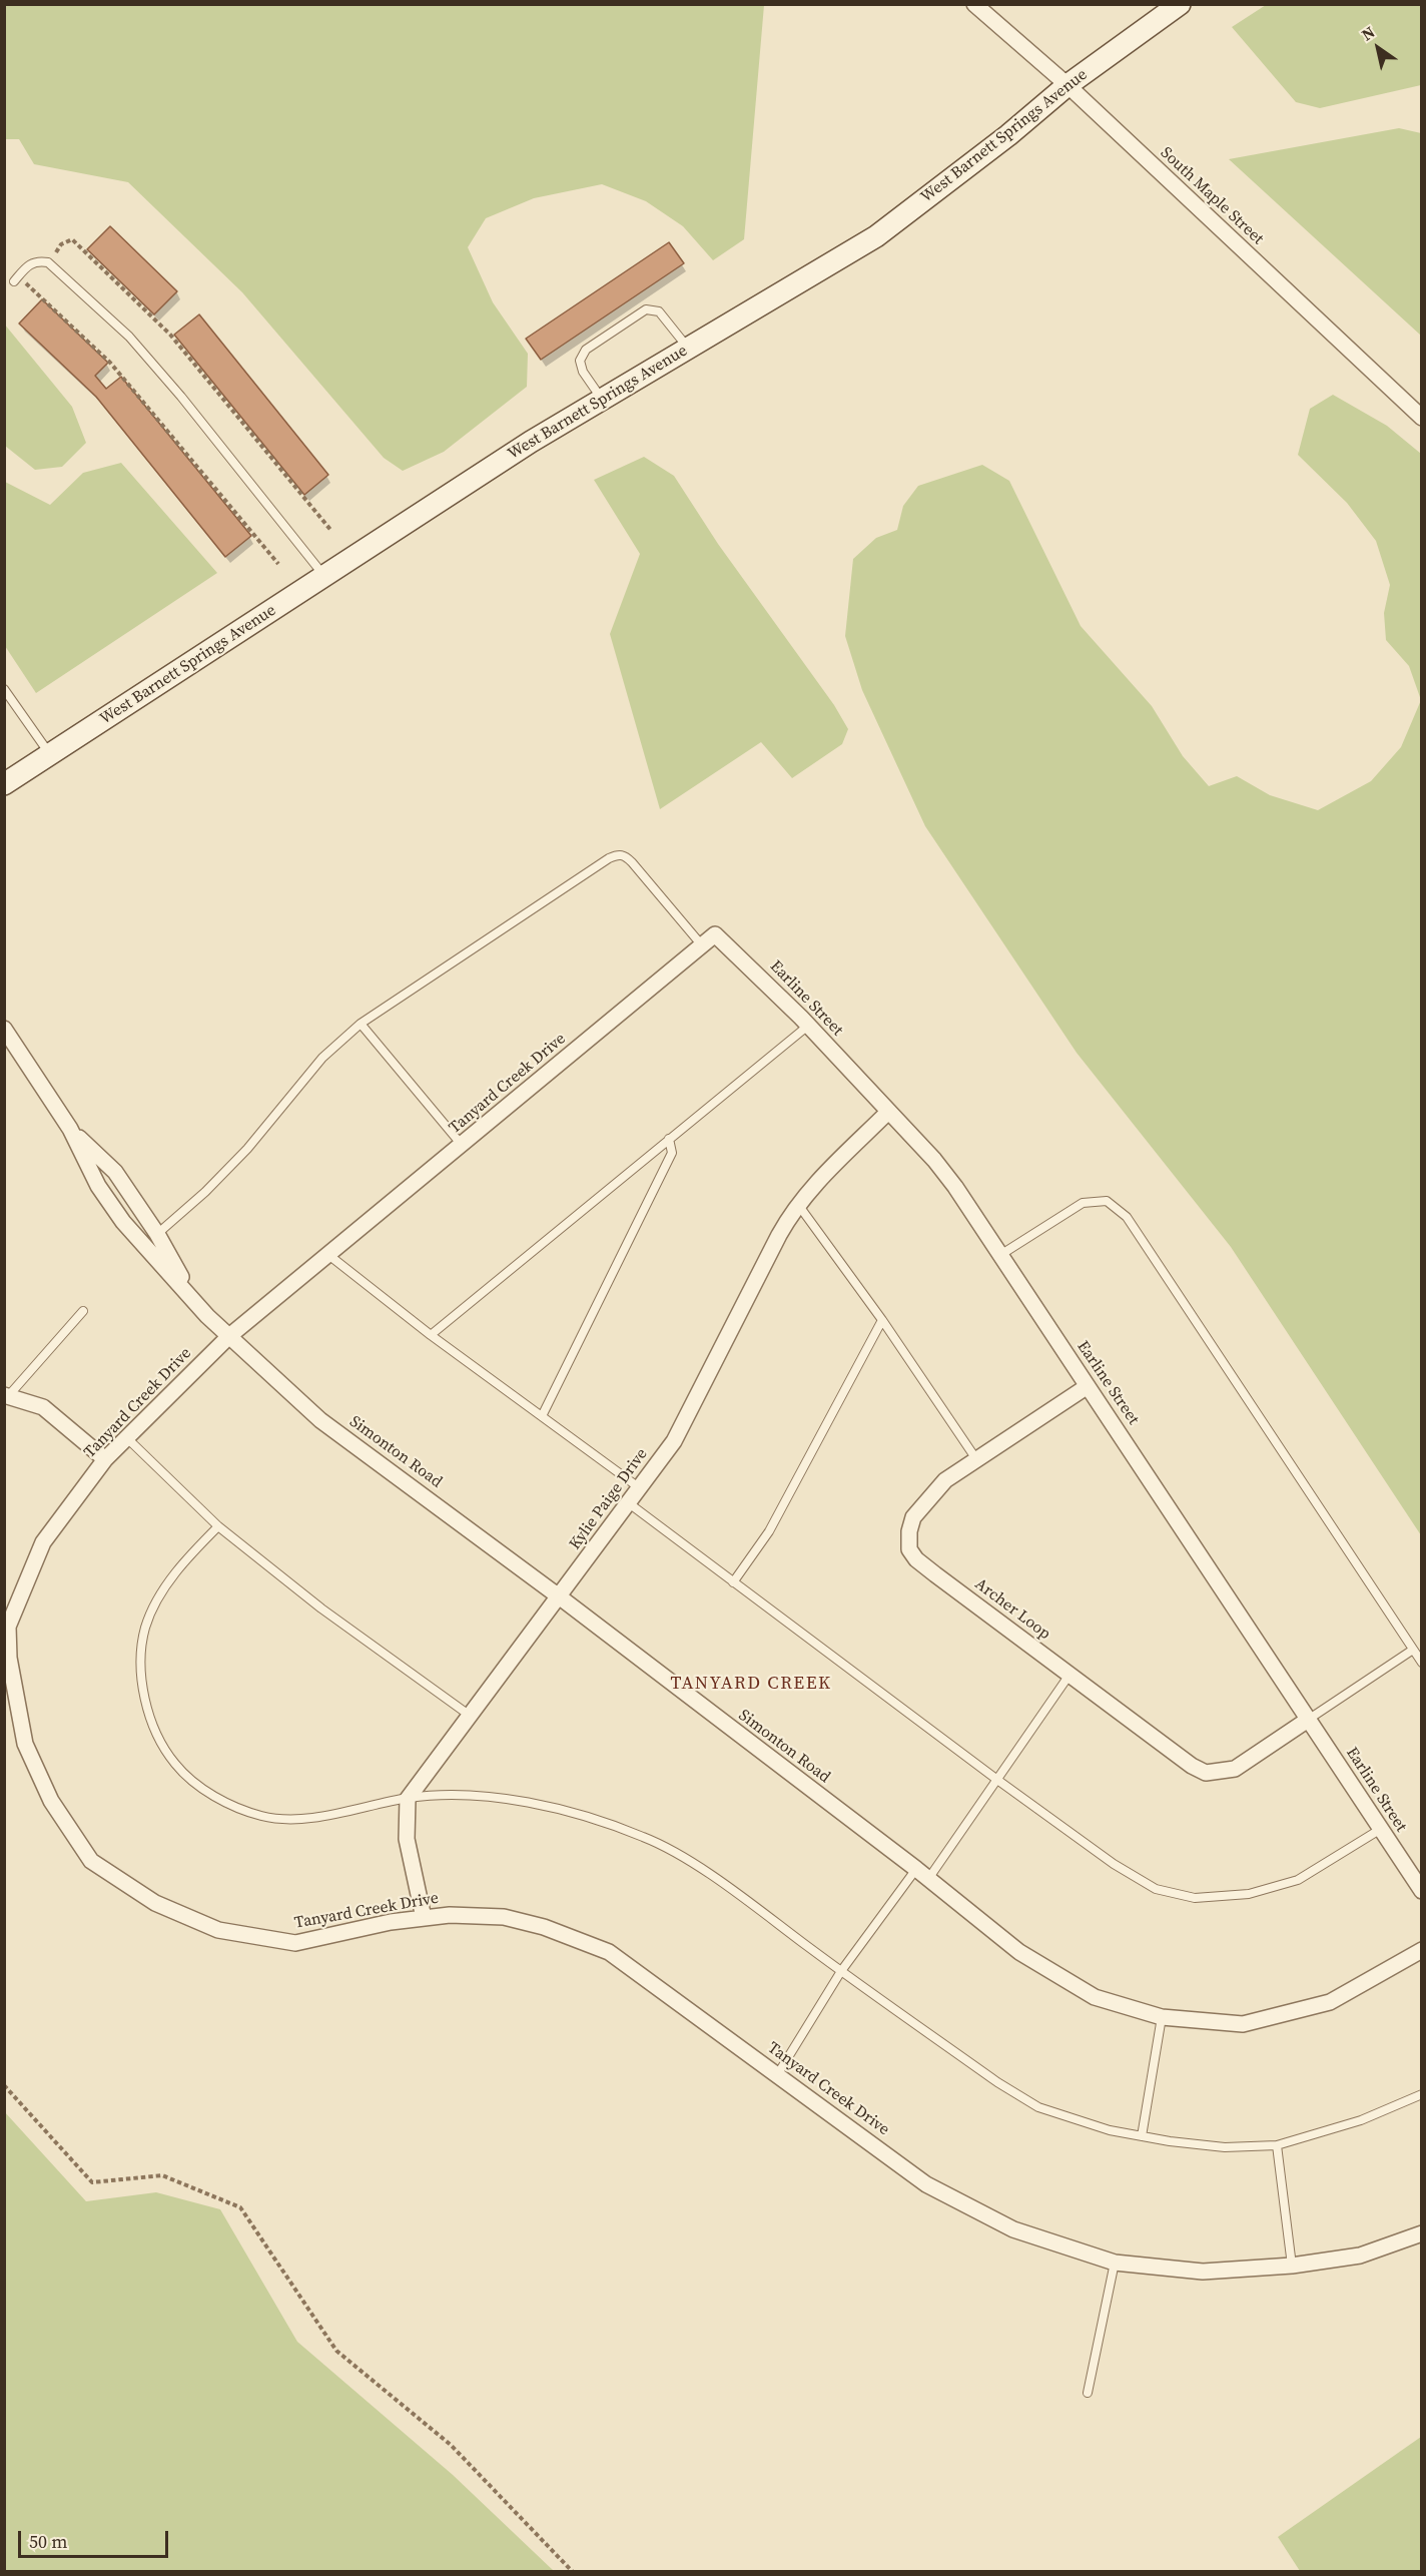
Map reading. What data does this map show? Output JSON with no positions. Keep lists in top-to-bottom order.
{
  "streets": {
    "street": [
      "West Barnett Springs Avenue",
      "South Maple Street",
      "Earline Street",
      "Tanyard Creek Drive",
      "Simonton Road",
      "Kylie Paige Drive",
      "Archer Loop"
    ]
  },
  "crossings": [
    ["West Barnett Springs Avenue", "South Maple Street"],
    ["Earline Street", "Tanyard Creek Drive"],
    ["Earline Street", "Kylie Paige Drive"],
    ["Earline Street", "Archer Loop"],
    ["Tanyard Creek Drive", "Simonton Road"],
    ["Simonton Road", "Kylie Paige Drive"]
  ],
  "districts": ["TANYARD CREEK"],
  "scale_bar": "50 m",
  "north": "top left"
}
